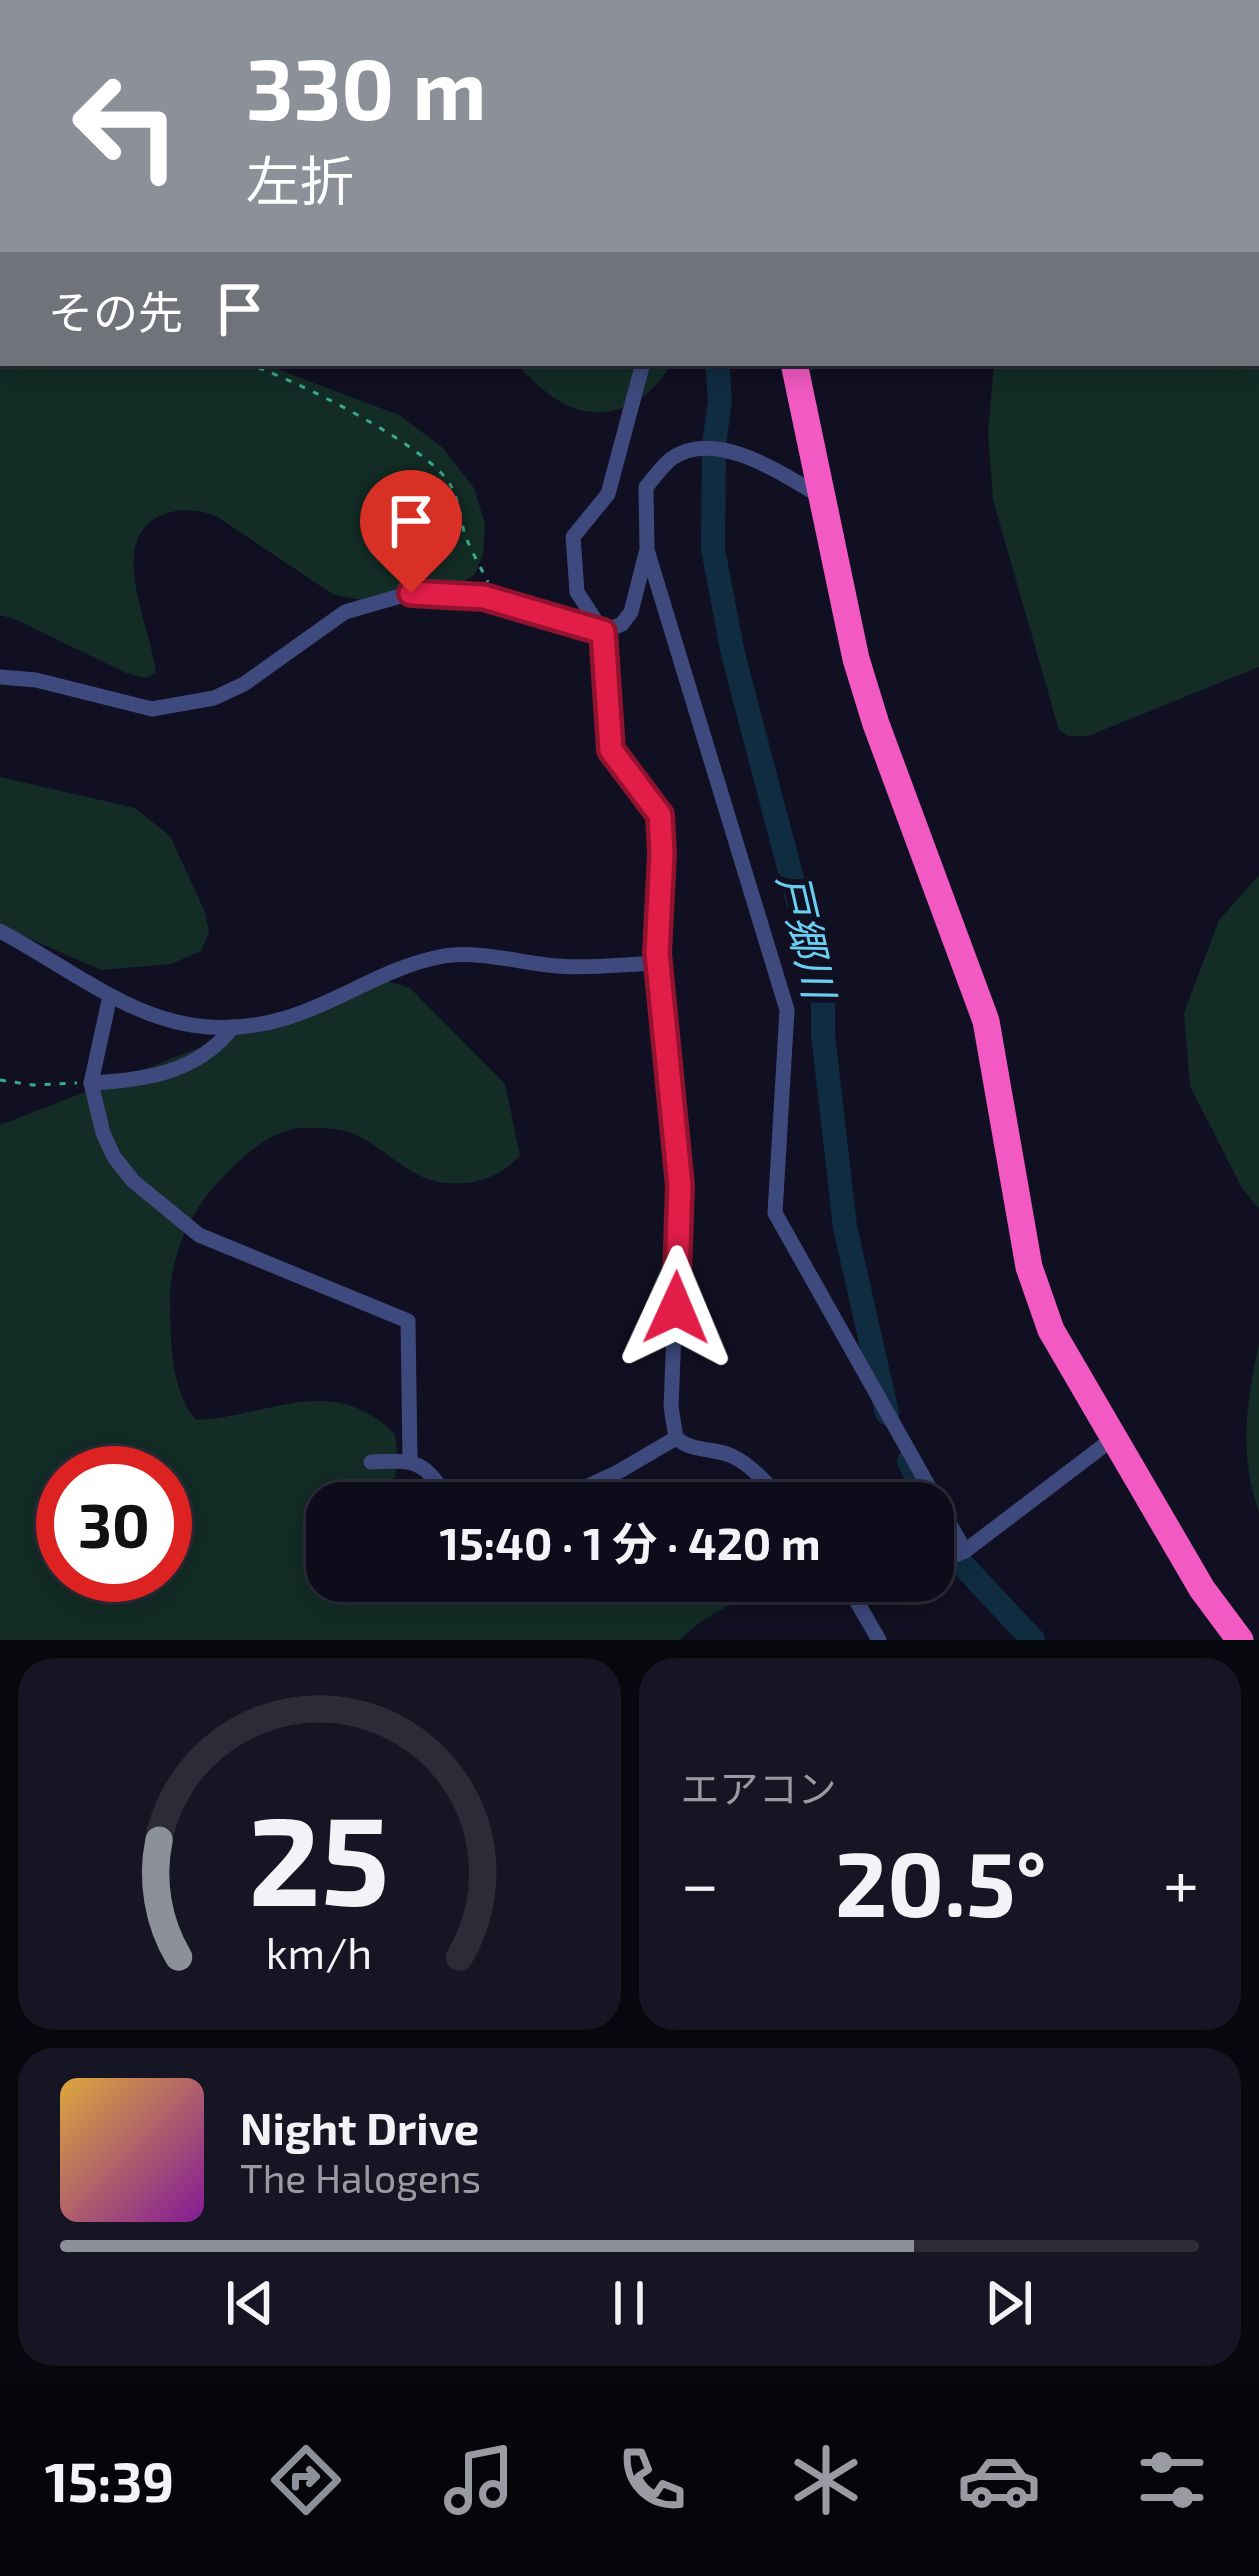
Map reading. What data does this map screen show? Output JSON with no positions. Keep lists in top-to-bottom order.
{
  "water": ["戸郷川"],
  "page": {
    "turn": ["330 m", "左折"],
    "then": "その先",
    "limit": "30",
    "trip": "15:40 · 1 分 · 420 m",
    "tile": "エアコン",
    "heat": ["−", "20.5°", "+"],
    "song": ["Night Drive", "The Halogens"],
    "tabs": "15:39",
    "gauge": ["25", "km/h"]
  }
}
